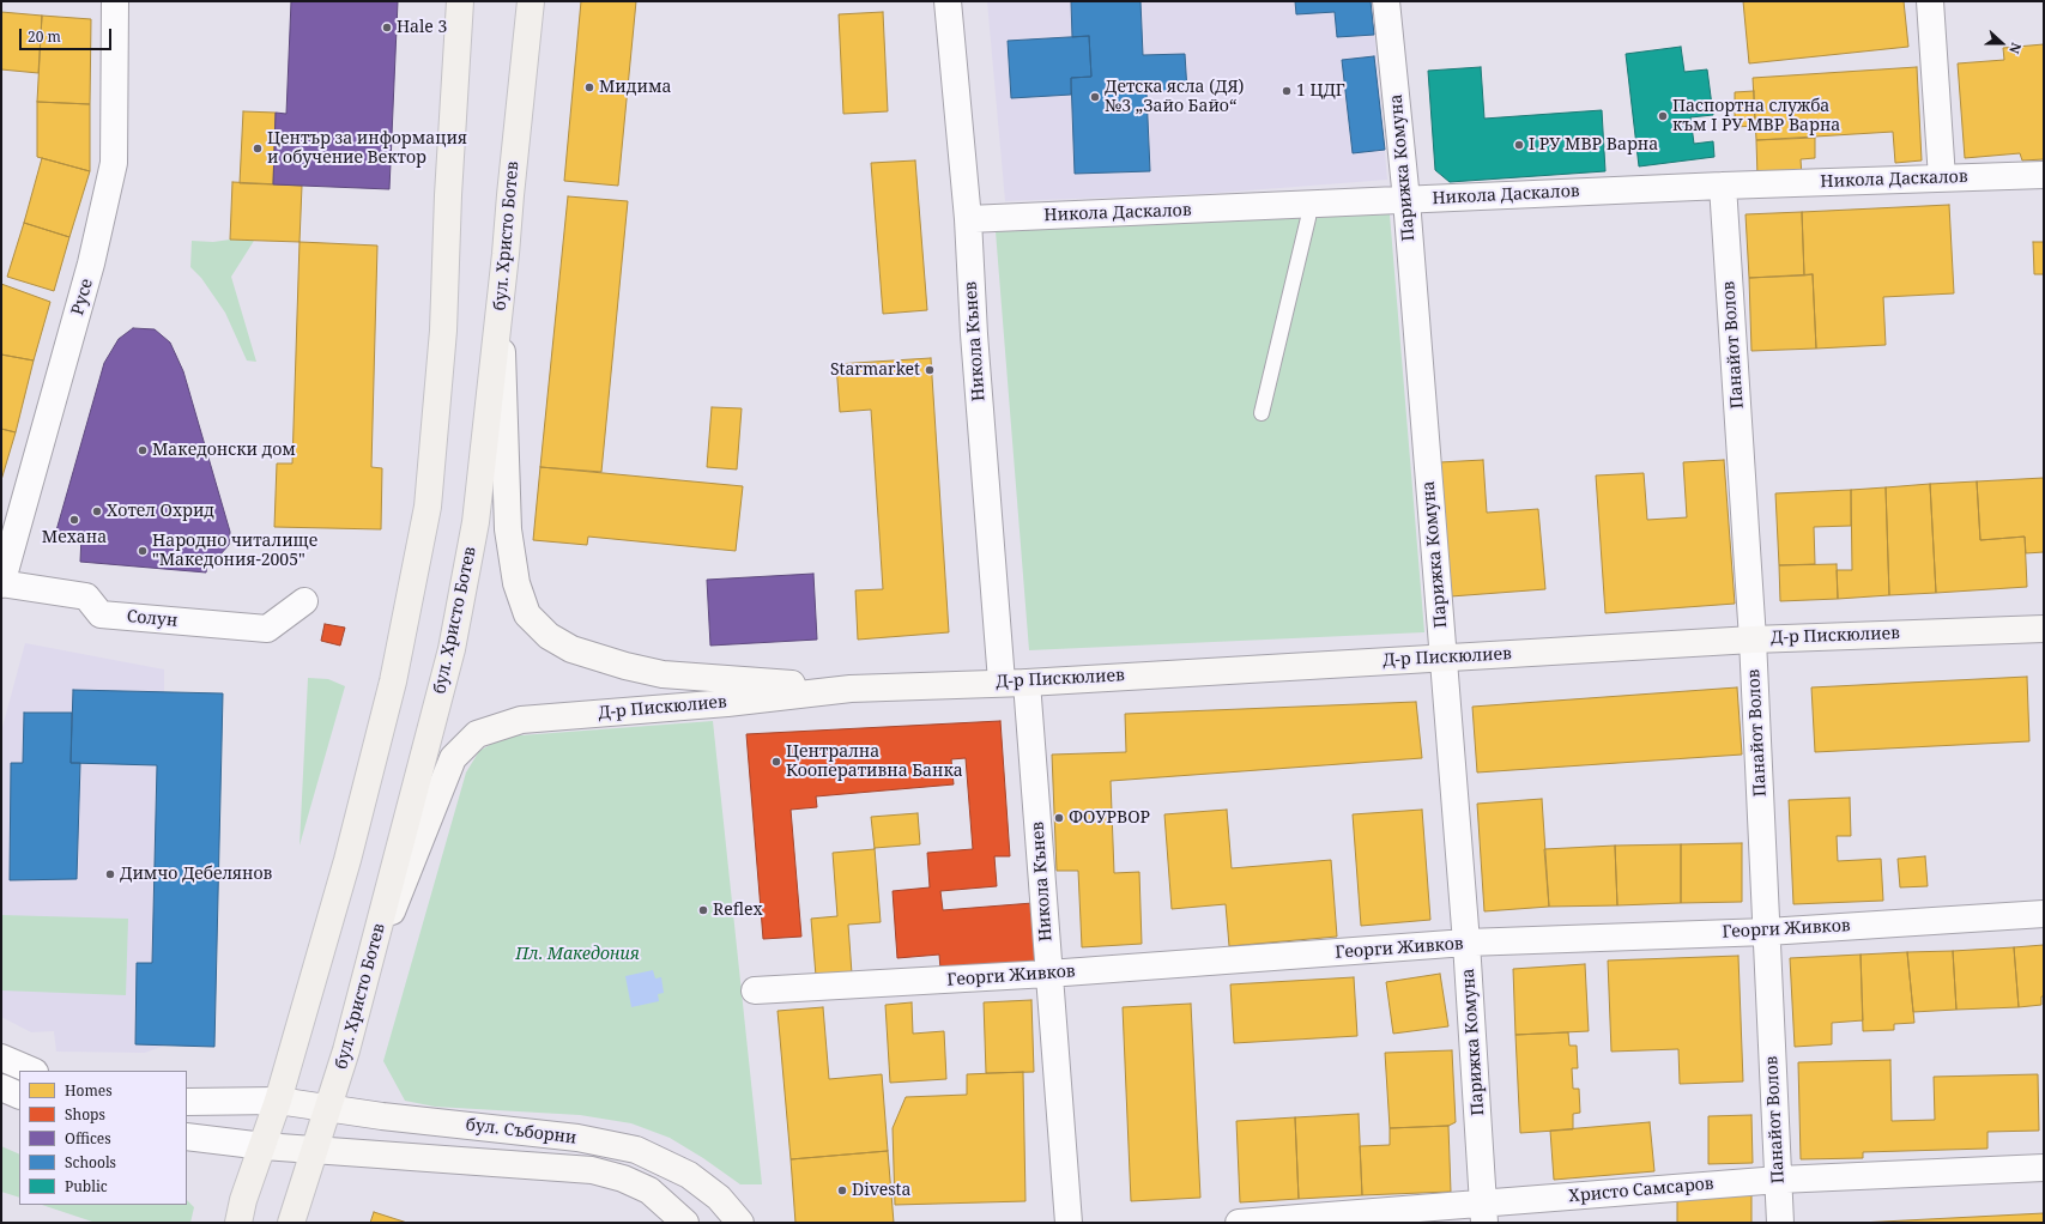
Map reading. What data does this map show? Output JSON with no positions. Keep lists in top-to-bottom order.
{
  "streets": {
    "main road": ["бул. Христо Ботев"],
    "street": [
      "Парижка Комуна",
      "Никола Даскалов",
      "Русе",
      "Никола Кънев",
      "Панайот Волов",
      "Солун",
      "Д-р Пискюлиев",
      "Георги Живков",
      "бул. Съборни",
      "Христо Самсаров"
    ]
  },
  "crossings": [
    ["Парижка Комуна", "Никола Даскалов"],
    ["Парижка Комуна", "Д-р Пискюлиев"],
    ["Парижка Комуна", "Георги Живков"],
    ["Парижка Комуна", "Христо Самсаров"],
    ["Никола Даскалов", "Никола Кънев"],
    ["Никола Даскалов", "Панайот Волов"],
    ["бул. Христо Ботев", "Д-р Пискюлиев"],
    ["бул. Христо Ботев", "бул. Съборни"],
    ["Русе", "Солун"],
    ["Никола Кънев", "Д-р Пискюлиев"],
    ["Никола Кънев", "Георги Живков"],
    ["Панайот Волов", "Д-р Пискюлиев"],
    ["Панайот Волов", "Георги Живков"],
    ["Панайот Волов", "Христо Самсаров"]
  ],
  "parks": ["Пл. Македония"],
  "places": [
    "Hale 3",
    "Мидима",
    "1 ЦДГ",
    "Детска ясла (ДЯ) №3 „Зайо Байо“",
    "Паспортна служба към I РУ МВР Варна",
    "I РУ МВР Варна",
    "Център за информация и обучение Вектор",
    "Starmarket",
    "Македонски дом",
    "Хотел Охрид",
    "Механа",
    "Народно читалище \"Македония-2005\"",
    "Централна Кооперативна Банка",
    "ФОУРВОР",
    "Димчо Дебелянов",
    "Reflex",
    "Divesta"
  ],
  "legend": [
    "Homes",
    "Shops",
    "Offices",
    "Schools",
    "Public"
  ],
  "scale_bar": "20 m",
  "north": "right"
}
